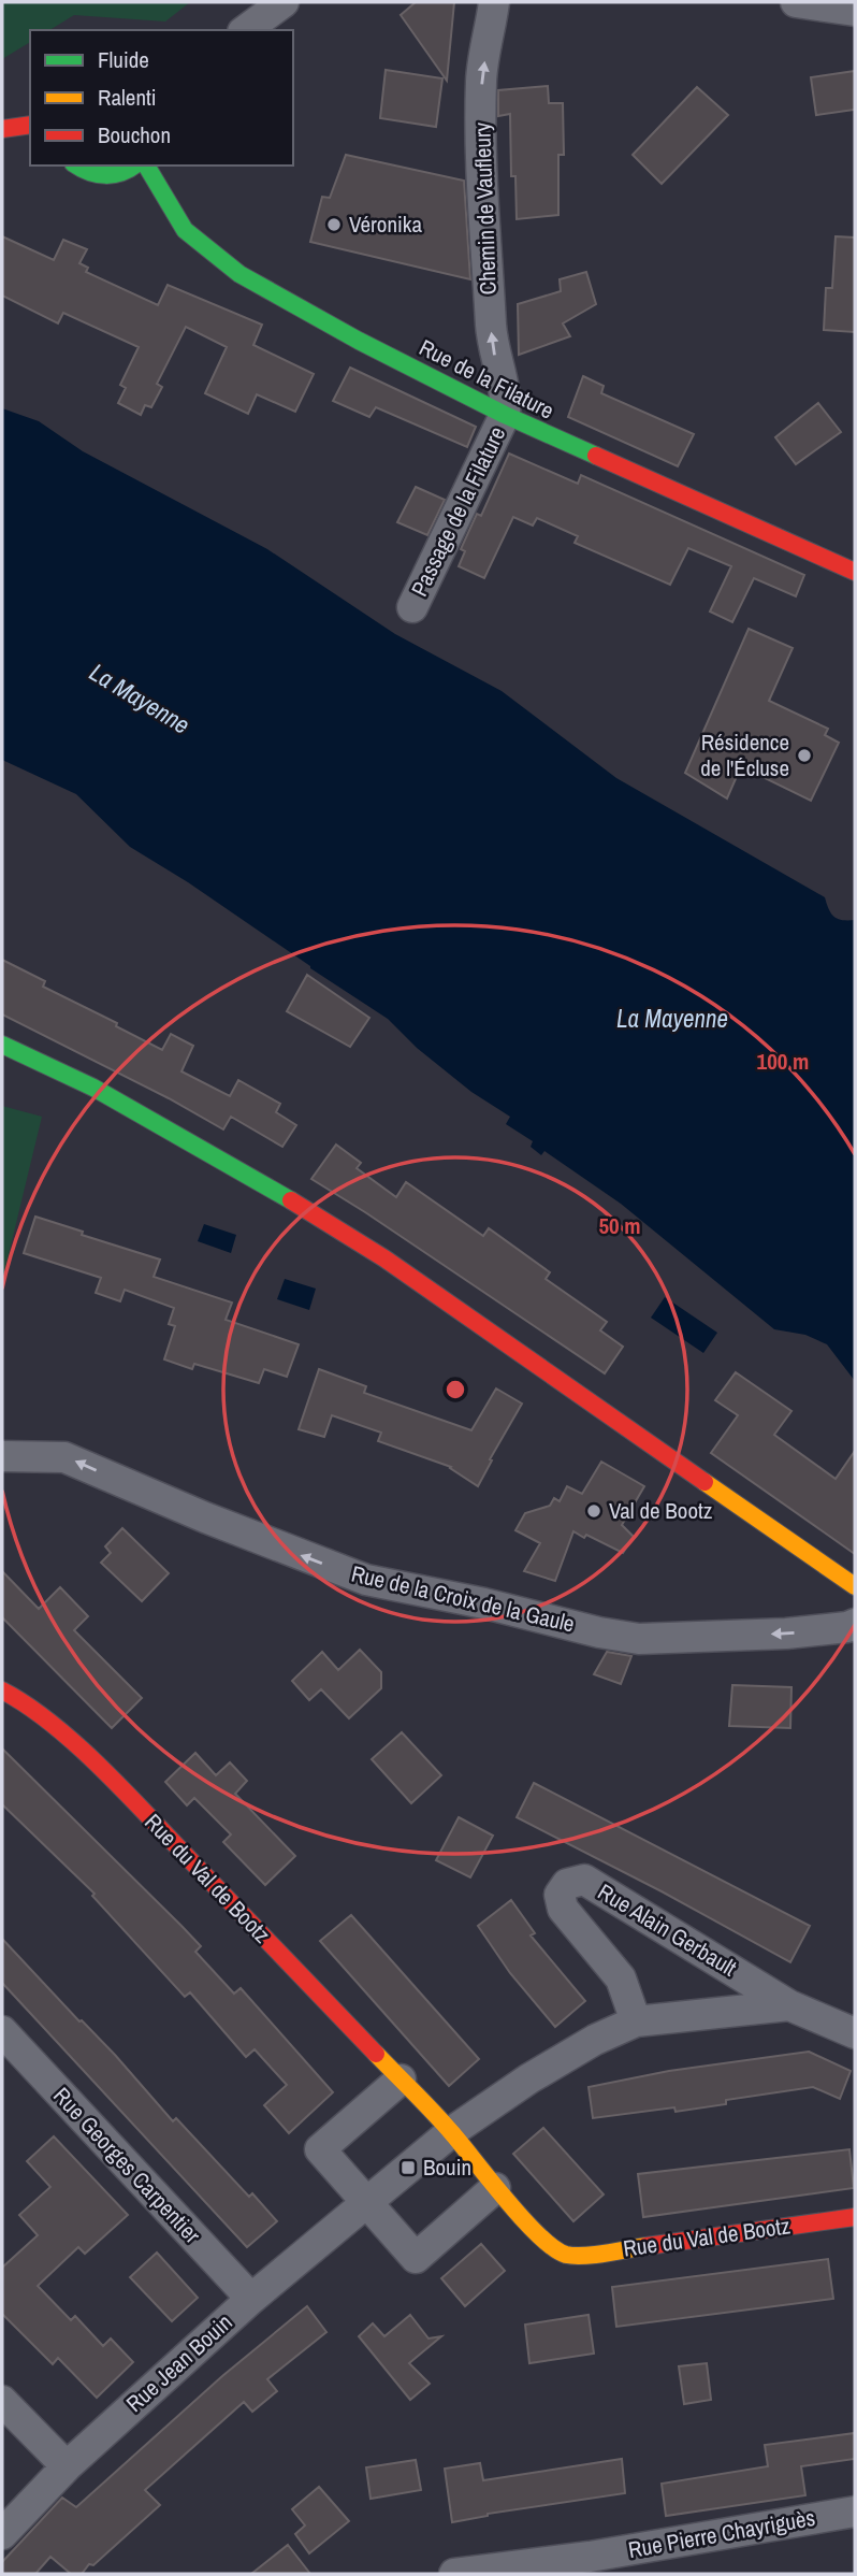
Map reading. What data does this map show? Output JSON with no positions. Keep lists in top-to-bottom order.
{
  "streets": {
    "street": [
      "Chemin de Vaufleury",
      "Rue de la Filature",
      "Passage de la Filature",
      "Rue de la Croix de la Gaule",
      "Rue du Val de Bootz",
      "Rue Alain Gerbault",
      "Rue Georges Carpentier",
      "Rue Jean Bouin",
      "Rue Pierre Chayriguès"
    ]
  },
  "crossings": [
    ["Chemin de Vaufleury", "Rue de la Filature"],
    ["Chemin de Vaufleury", "Passage de la Filature"],
    ["Rue de la Filature", "Passage de la Filature"],
    ["Rue du Val de Bootz", "Rue Alain Gerbault"],
    ["Rue du Val de Bootz", "Rue Jean Bouin"],
    ["Rue Alain Gerbault", "Rue Jean Bouin"],
    ["Rue Georges Carpentier", "Rue Jean Bouin"]
  ],
  "one_way": ["Chemin de Vaufleury"],
  "water": ["La Mayenne"],
  "places": {
    "other": ["Véronika", "Résidence de l'Écluse", "Val de Bootz"],
    "transit": ["Bouin"]
  },
  "legend": ["Fluide", "Ralenti", "Bouchon"],
  "rings": ["100 m", "50 m"]
}
